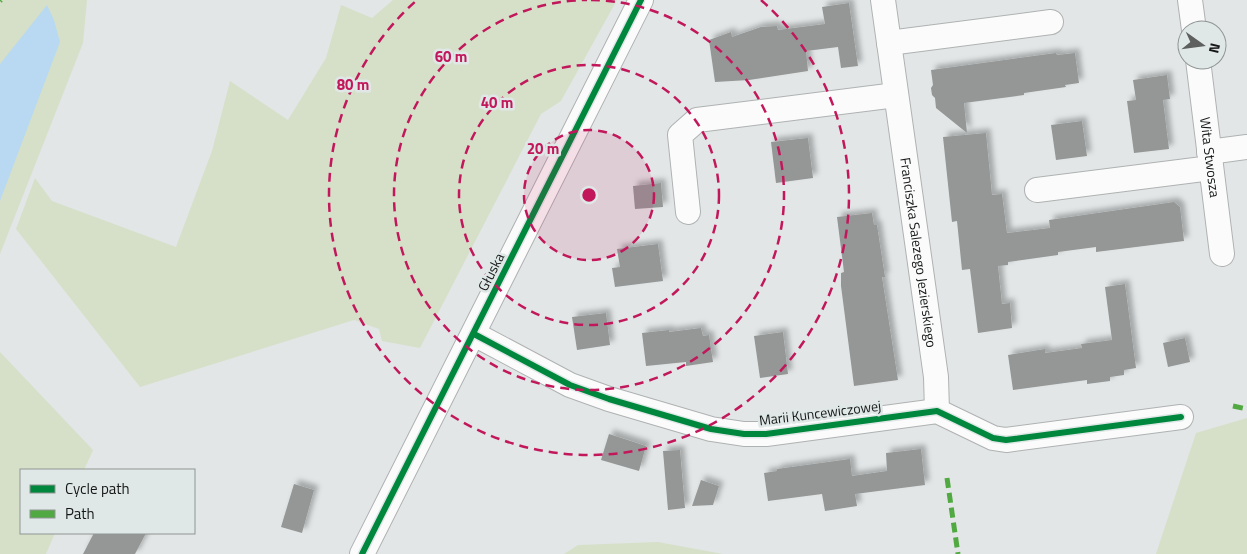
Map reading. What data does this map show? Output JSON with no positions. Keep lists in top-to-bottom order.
{
  "streets": {
    "street": [
      "Wita Stwosza",
      "Franciszka Salezego Jezierskiego",
      "Głuska",
      "Marii Kuncewiczowej"
    ]
  },
  "crossings": [
    ["Franciszka Salezego Jezierskiego", "Marii Kuncewiczowej"],
    ["Głuska", "Marii Kuncewiczowej"]
  ],
  "legend": ["Cycle path", "Path"],
  "north": "right",
  "rings": [
    "60 m",
    "80 m",
    "40 m",
    "20 m"
  ]
}
